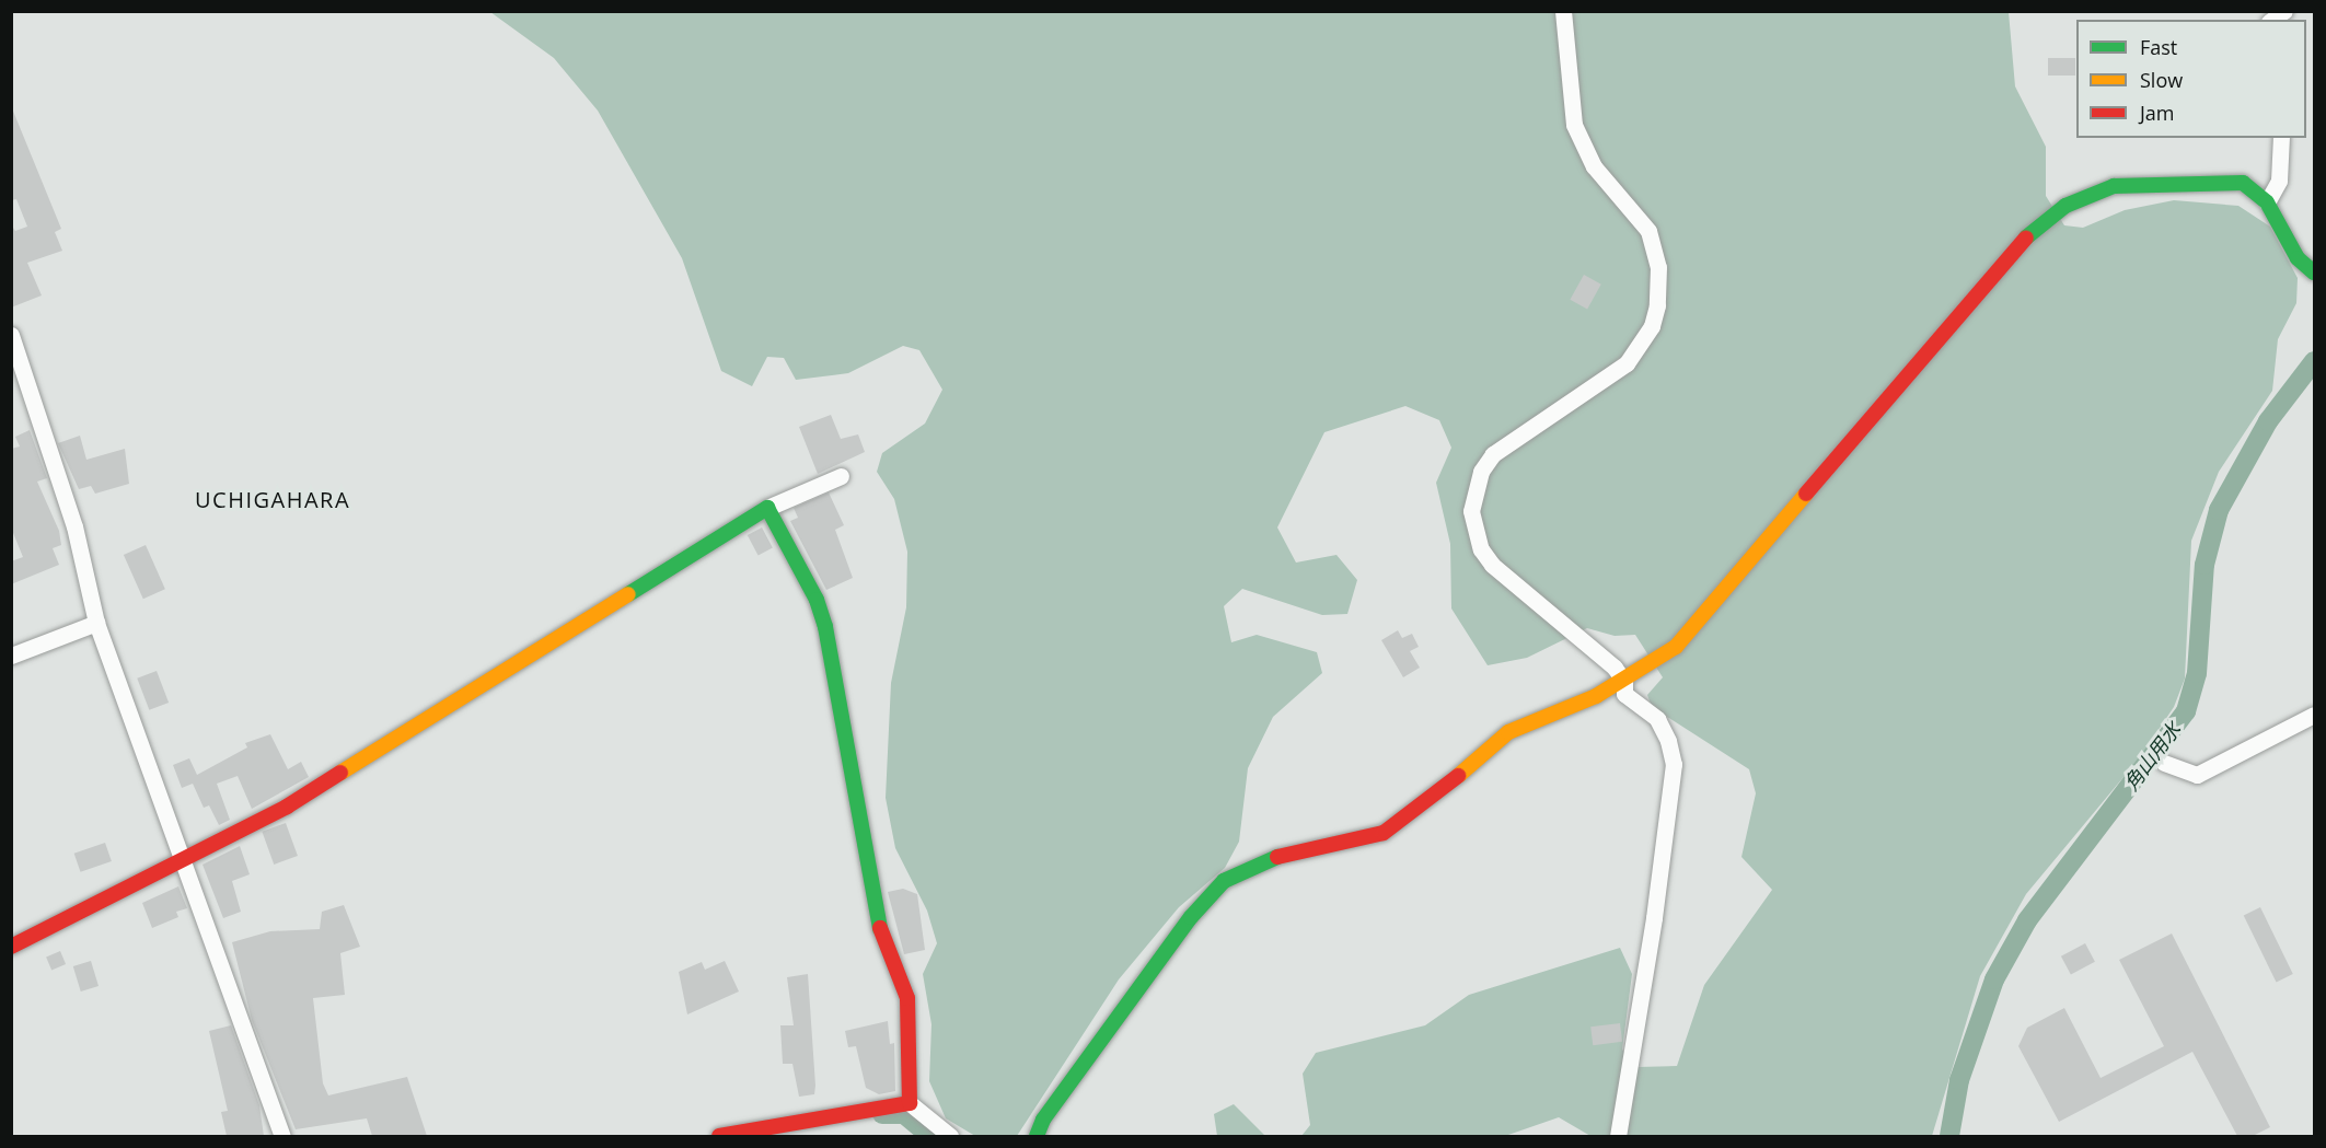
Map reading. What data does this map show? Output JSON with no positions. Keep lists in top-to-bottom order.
{
  "districts": ["UCHIGAHARA"],
  "water": ["角山用水"],
  "legend": ["Fast", "Slow", "Jam"]
}
